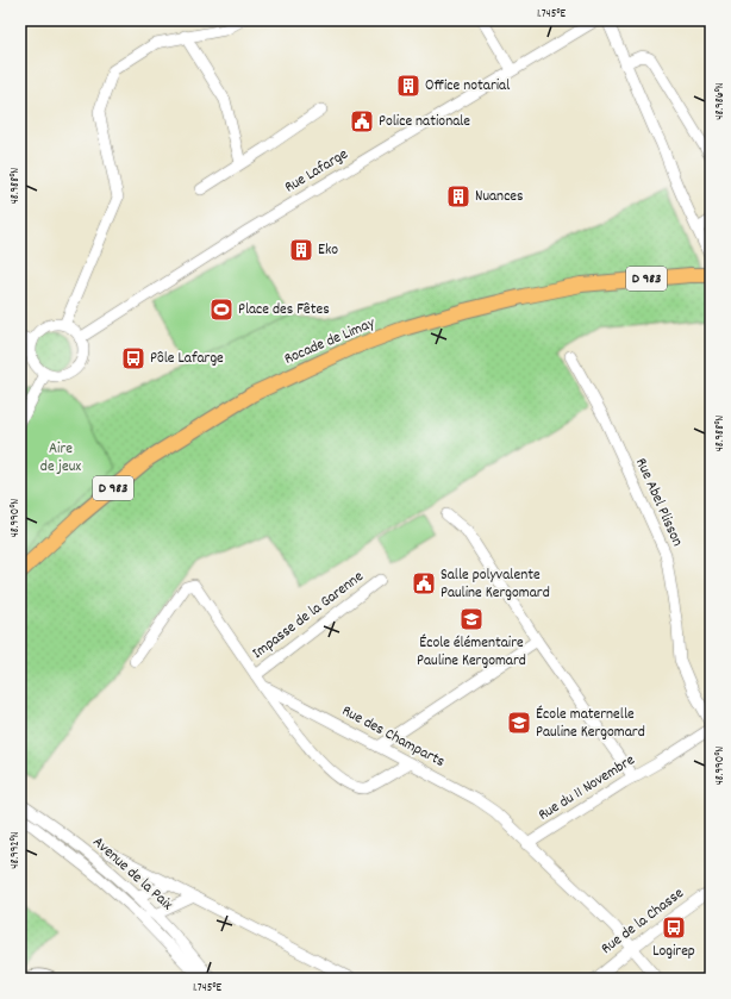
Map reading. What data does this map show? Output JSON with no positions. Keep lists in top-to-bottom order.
{
  "streets": {
    "main road": ["D 983", "Rocade de Limay"],
    "street": [
      "Rue Lafarge",
      "Rue Abel Plisson",
      "Impasse de la Garenne",
      "Rue des Champarts",
      "Rue du 11 Novembre",
      "Avenue de la Paix",
      "Rue de la Chasse"
    ]
  },
  "crossings": [
    ["Impasse de la Garenne", "Rue des Champarts"],
    ["Rue des Champarts", "Rue du 11 Novembre"],
    ["Rue des Champarts", "Rue de la Chasse"]
  ],
  "parks": ["Aire de jeux"],
  "places": {
    "building": ["Office notarial", "Nuances", "Eko"],
    "public building": ["Police nationale", "Salle polyvalente Pauline Kergomard"],
    "sports": ["Place des Fêtes"],
    "bus stop": ["Pôle Lafarge", "Logirep"],
    "school or university": ["École élémentaire Pauline Kergomard", "École maternelle Pauline Kergomard"]
  },
  "coordinates": [
    "1.745°E",
    "48.986°N",
    "48.988°N",
    "48.990°N",
    "48.992°N"
  ]
}
